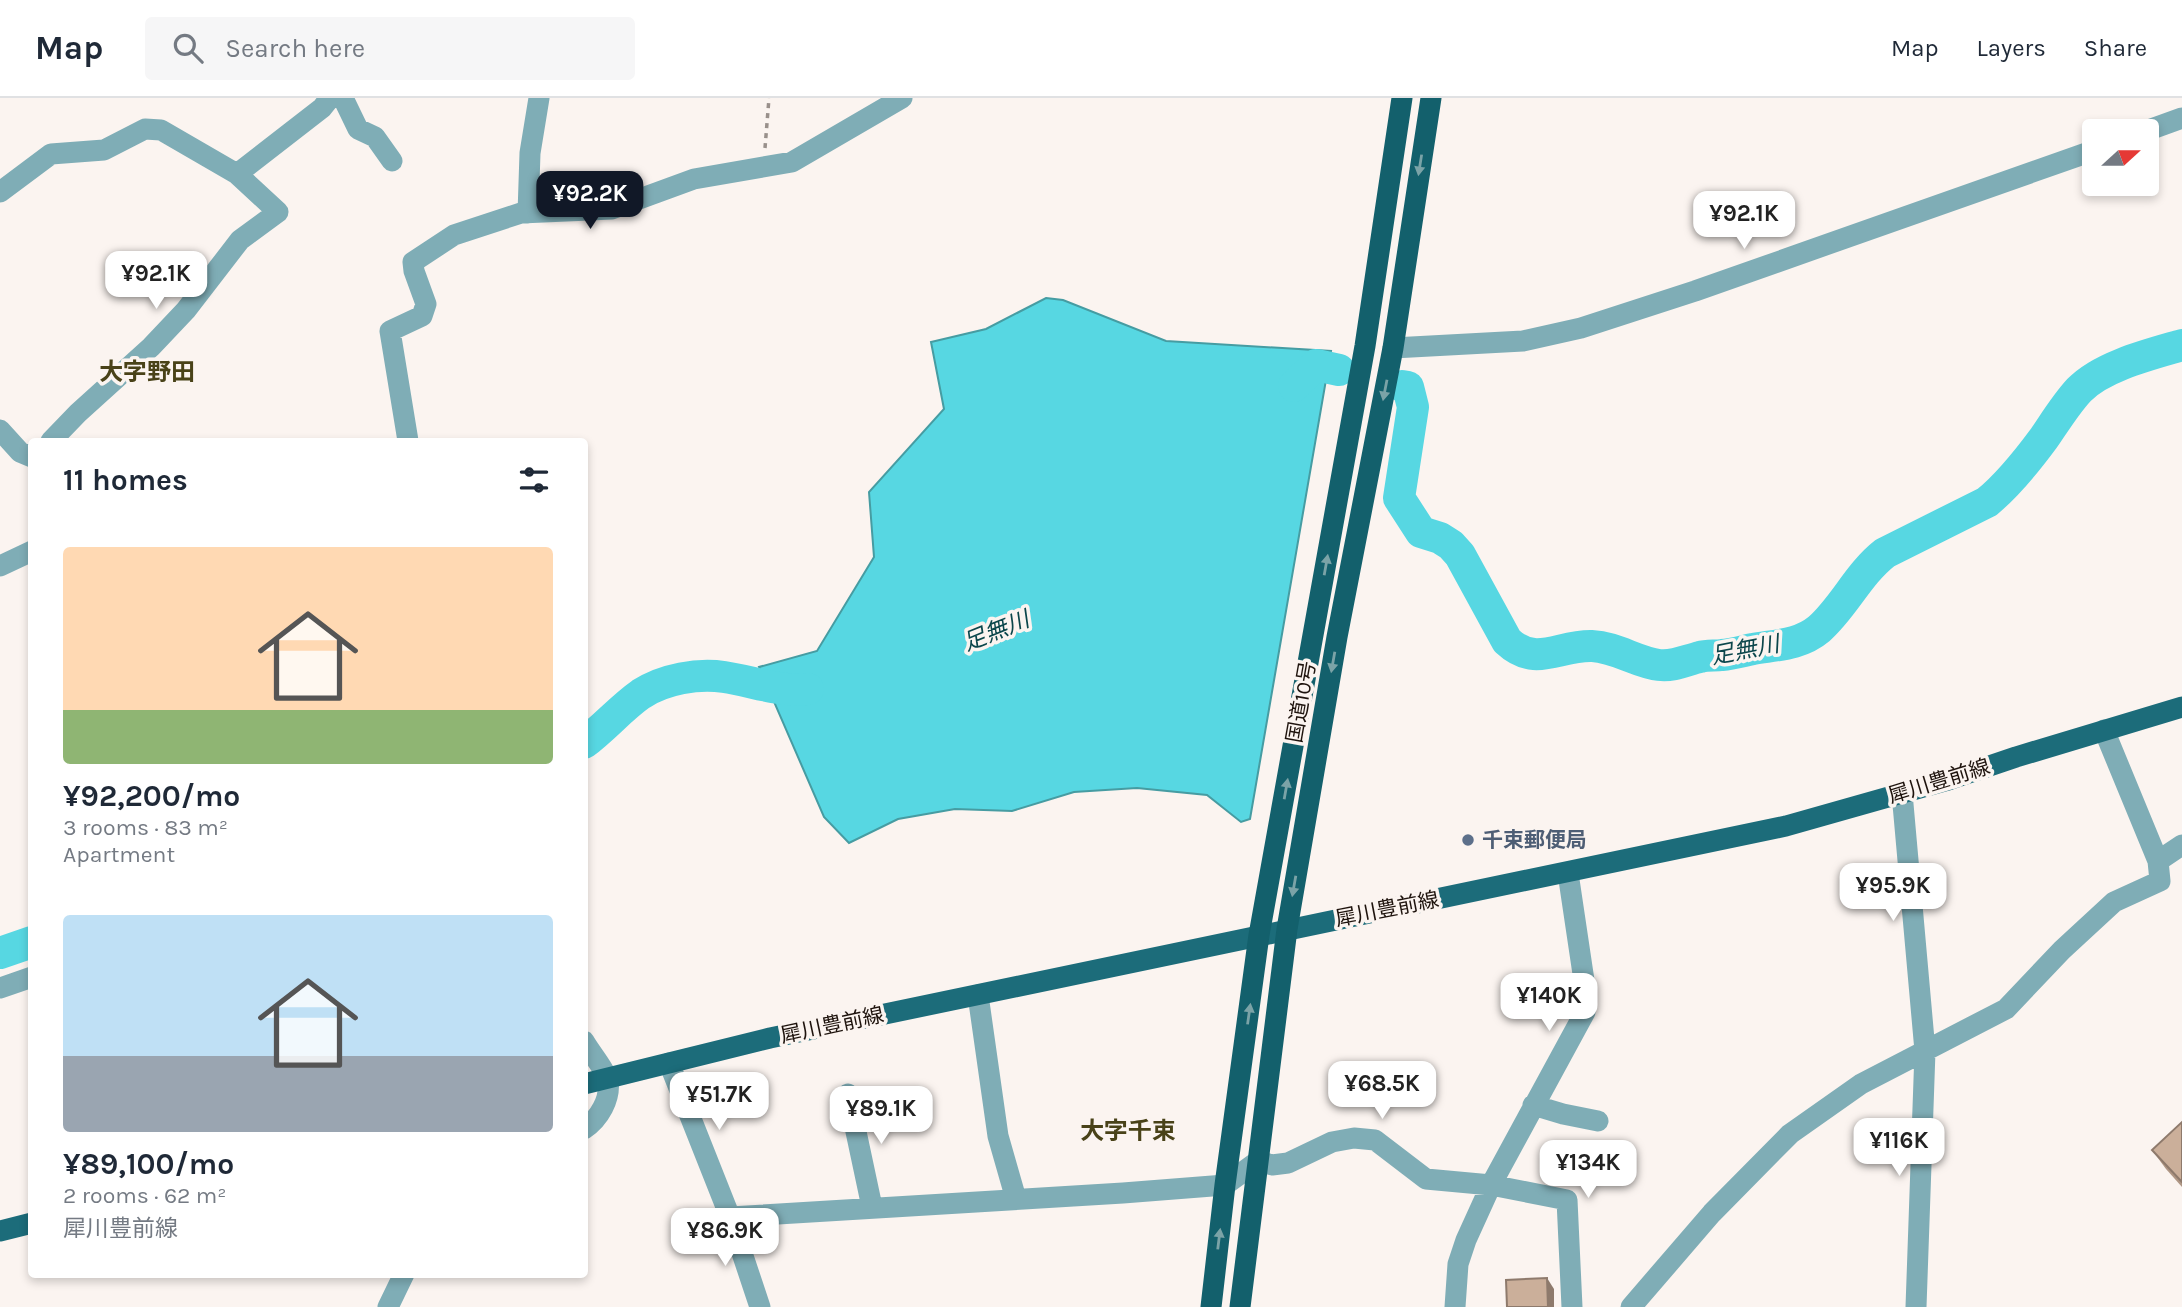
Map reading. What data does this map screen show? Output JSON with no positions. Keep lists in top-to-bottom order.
{
  "streets": {
    "highway": ["国道10号"],
    "main road": ["犀川豊前線"]
  },
  "crossings": [
    ["国道10号", "犀川豊前線"]
  ],
  "districts": ["大字野田", "大字千束"],
  "water": ["足無川"],
  "places": ["千束郵便局"],
  "north": "right",
  "page": {
    "header": "Map",
    "search": "Search here",
    "nav": ["Map", "Layers", "Share"],
    "price": [
      "¥92.2K",
      "¥92.1K",
      "¥92.1K",
      "¥95.9K",
      "¥140K",
      "¥68.5K",
      "¥51.7K",
      "¥89.1K",
      "¥116K",
      "¥134K",
      "¥86.9K"
    ],
    "heading": "11 homes",
    "list": [
      {
        "name": "¥92,200/mo",
        "note": "3 rooms · 83 m² · Apartment"
      },
      {
        "name": "¥89,100/mo",
        "note": "2 rooms · 62 m² · 犀川豊前線"
      }
    ]
  }
}
